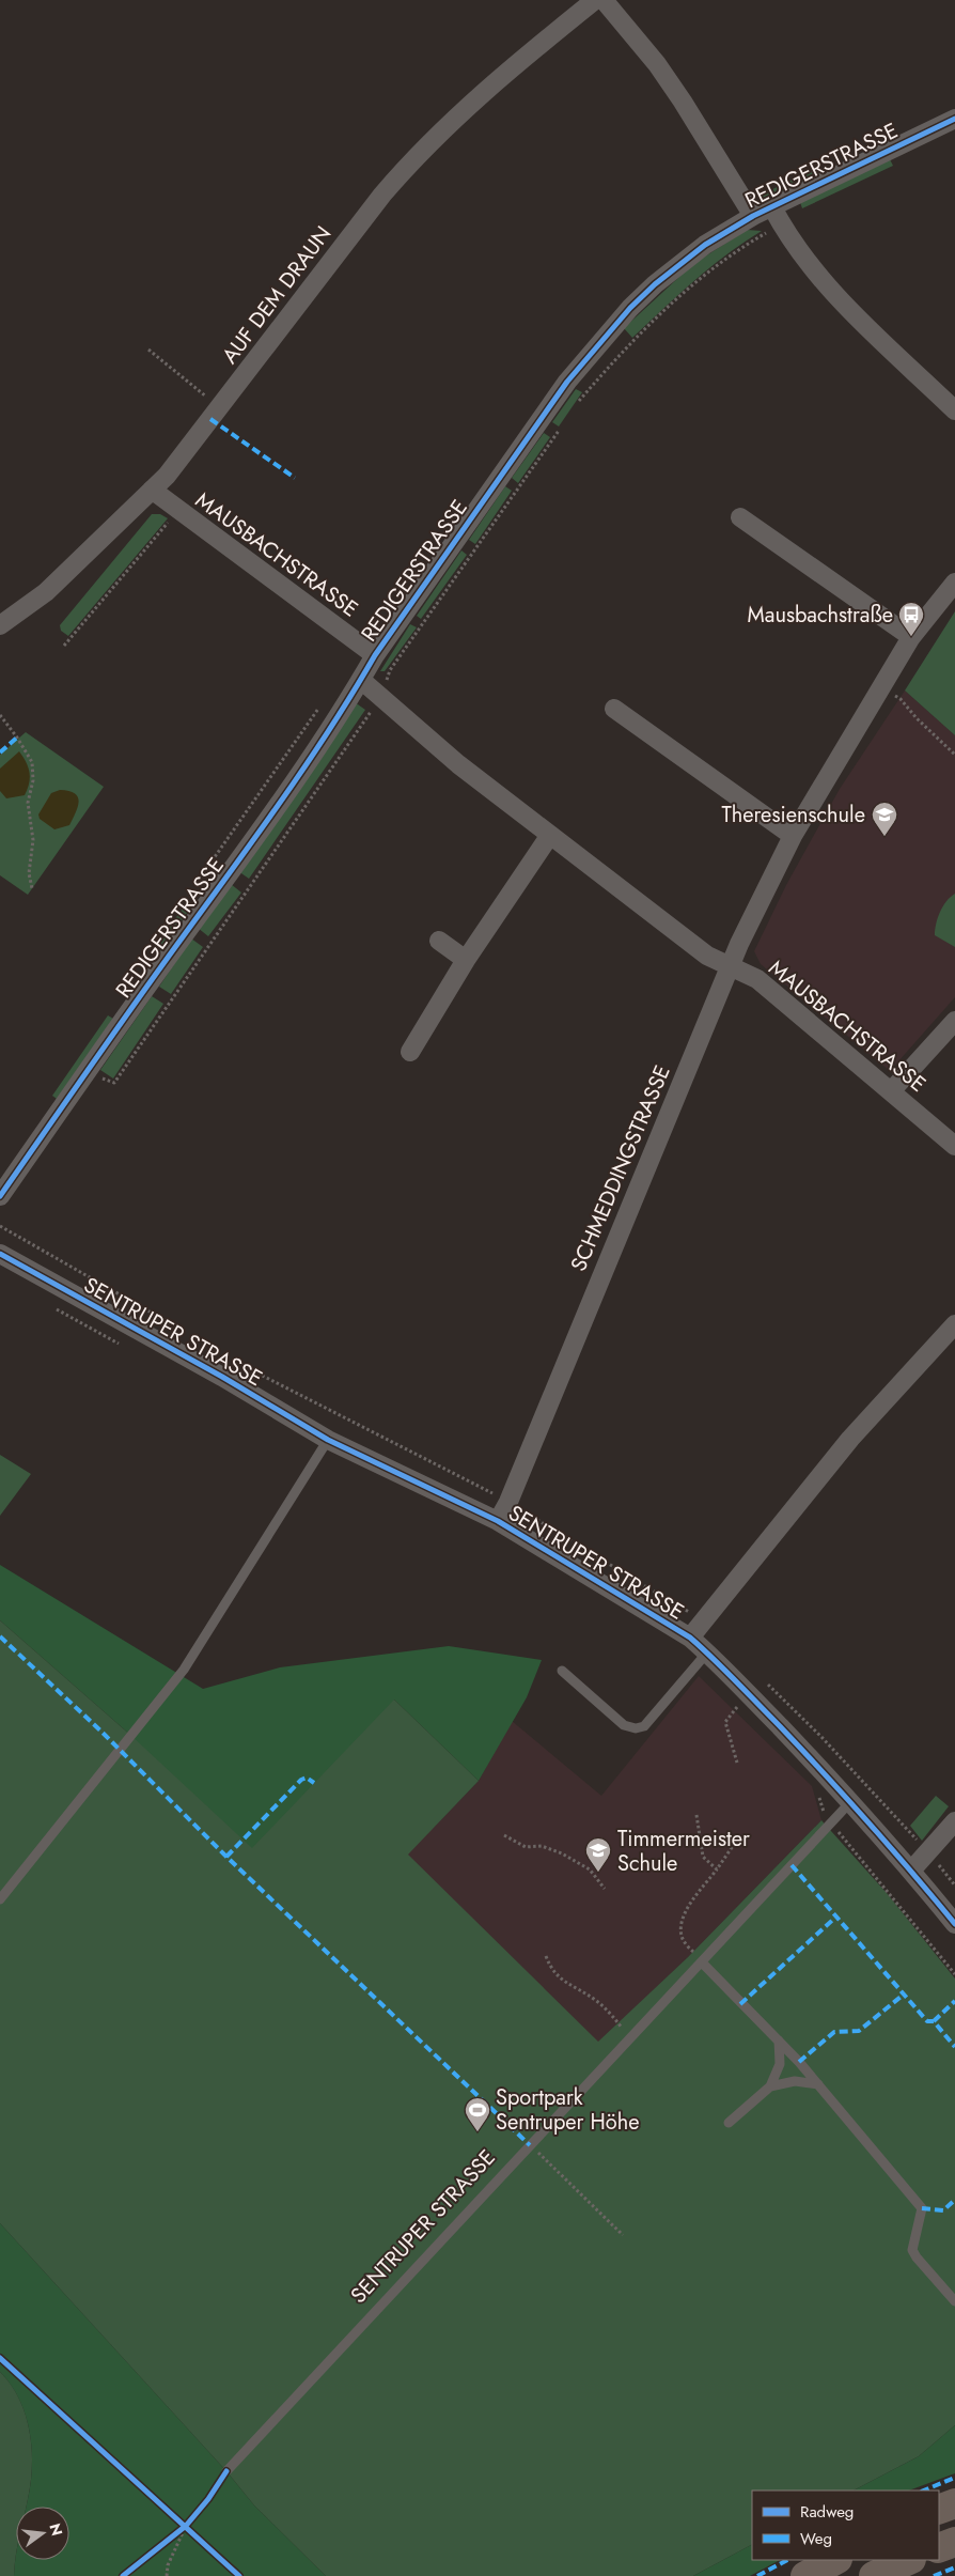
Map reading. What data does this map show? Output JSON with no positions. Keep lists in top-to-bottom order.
{
  "streets": {
    "street": [
      "REDIGERSTRASSE",
      "AUF DEM DRAUN",
      "MAUSBACHSTRASSE",
      "SCHMEDDINGSTRASSE",
      "SENTRUPER STRASSE"
    ]
  },
  "crossings": [
    ["REDIGERSTRASSE", "MAUSBACHSTRASSE"],
    ["AUF DEM DRAUN", "MAUSBACHSTRASSE"],
    ["MAUSBACHSTRASSE", "SCHMEDDINGSTRASSE"],
    ["SCHMEDDINGSTRASSE", "SENTRUPER STRASSE"]
  ],
  "places": {
    "bus stop": ["Mausbachstraße"],
    "school or university": ["Theresienschule", "Timmermeister Schule"],
    "sports": ["Sportpark Sentruper Höhe"]
  },
  "legend": ["Radweg", "Weg"],
  "north": "right"
}
